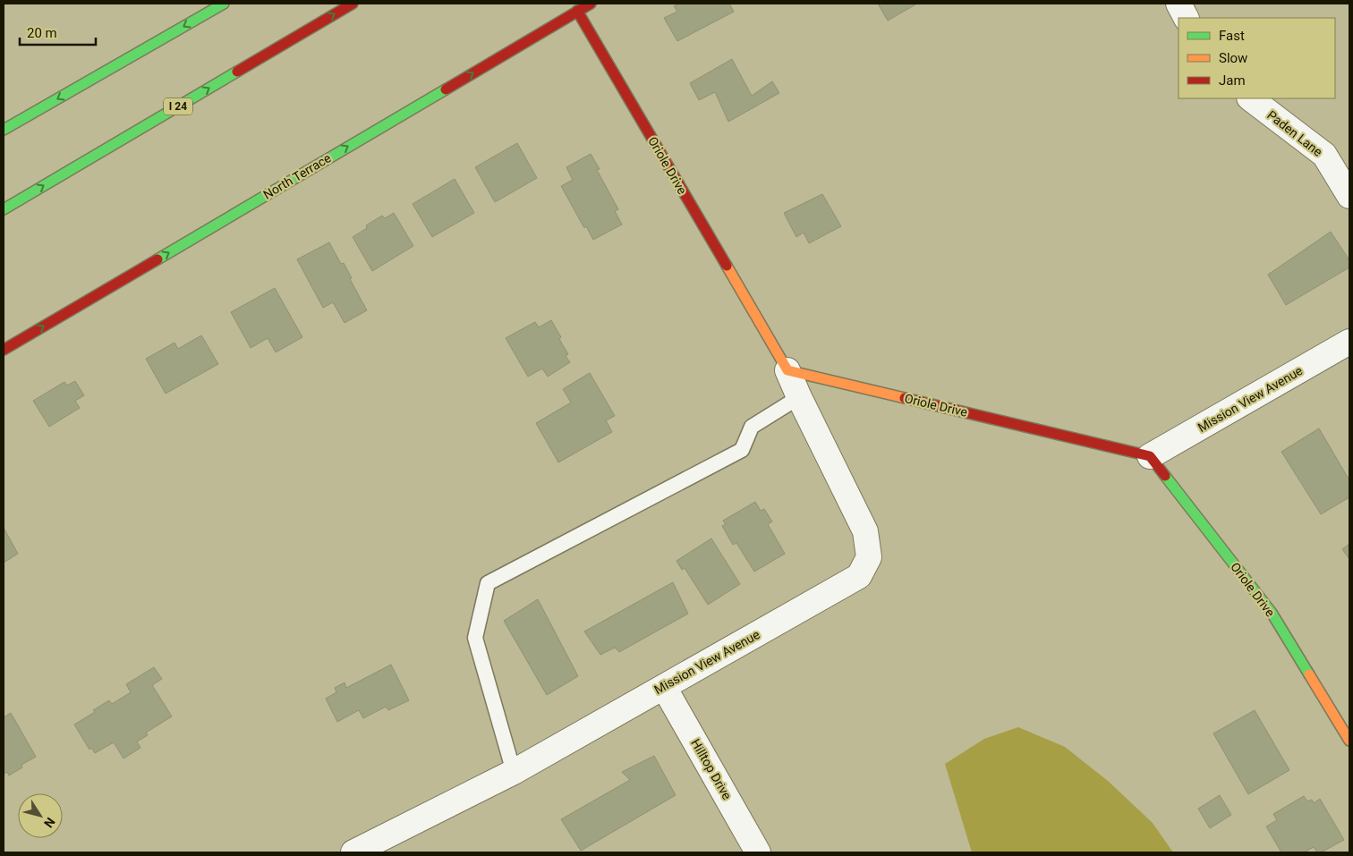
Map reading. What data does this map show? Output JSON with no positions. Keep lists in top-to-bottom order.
{
  "streets": {
    "main road": ["I 24", "Oriole Drive", "North Terrace"],
    "street": ["Paden Lane", "Mission View Avenue", "Hilltop Drive"]
  },
  "crossings": [
    ["Oriole Drive", "North Terrace"],
    ["Oriole Drive", "Mission View Avenue"],
    ["Mission View Avenue", "Hilltop Drive"]
  ],
  "one_way": ["North Terrace"],
  "legend": ["Fast", "Slow", "Jam"],
  "scale_bar": "20 m",
  "north": "bottom right"
}
